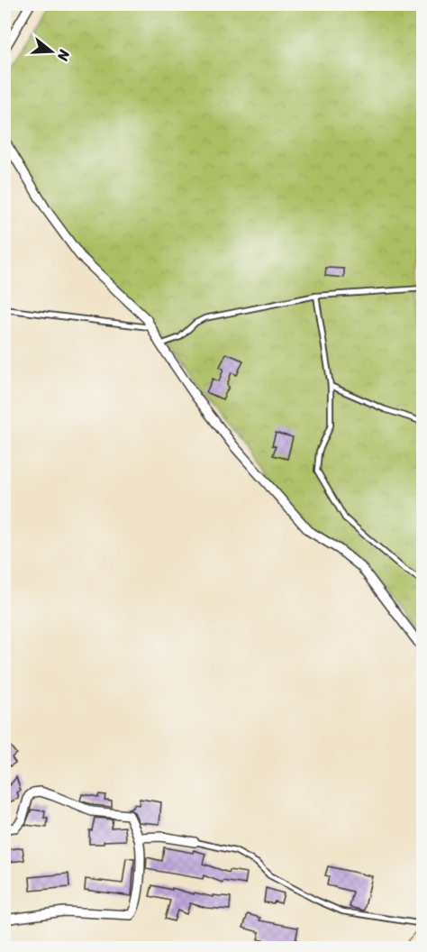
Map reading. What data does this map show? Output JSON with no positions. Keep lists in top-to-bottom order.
{
  "north": "right"
}
